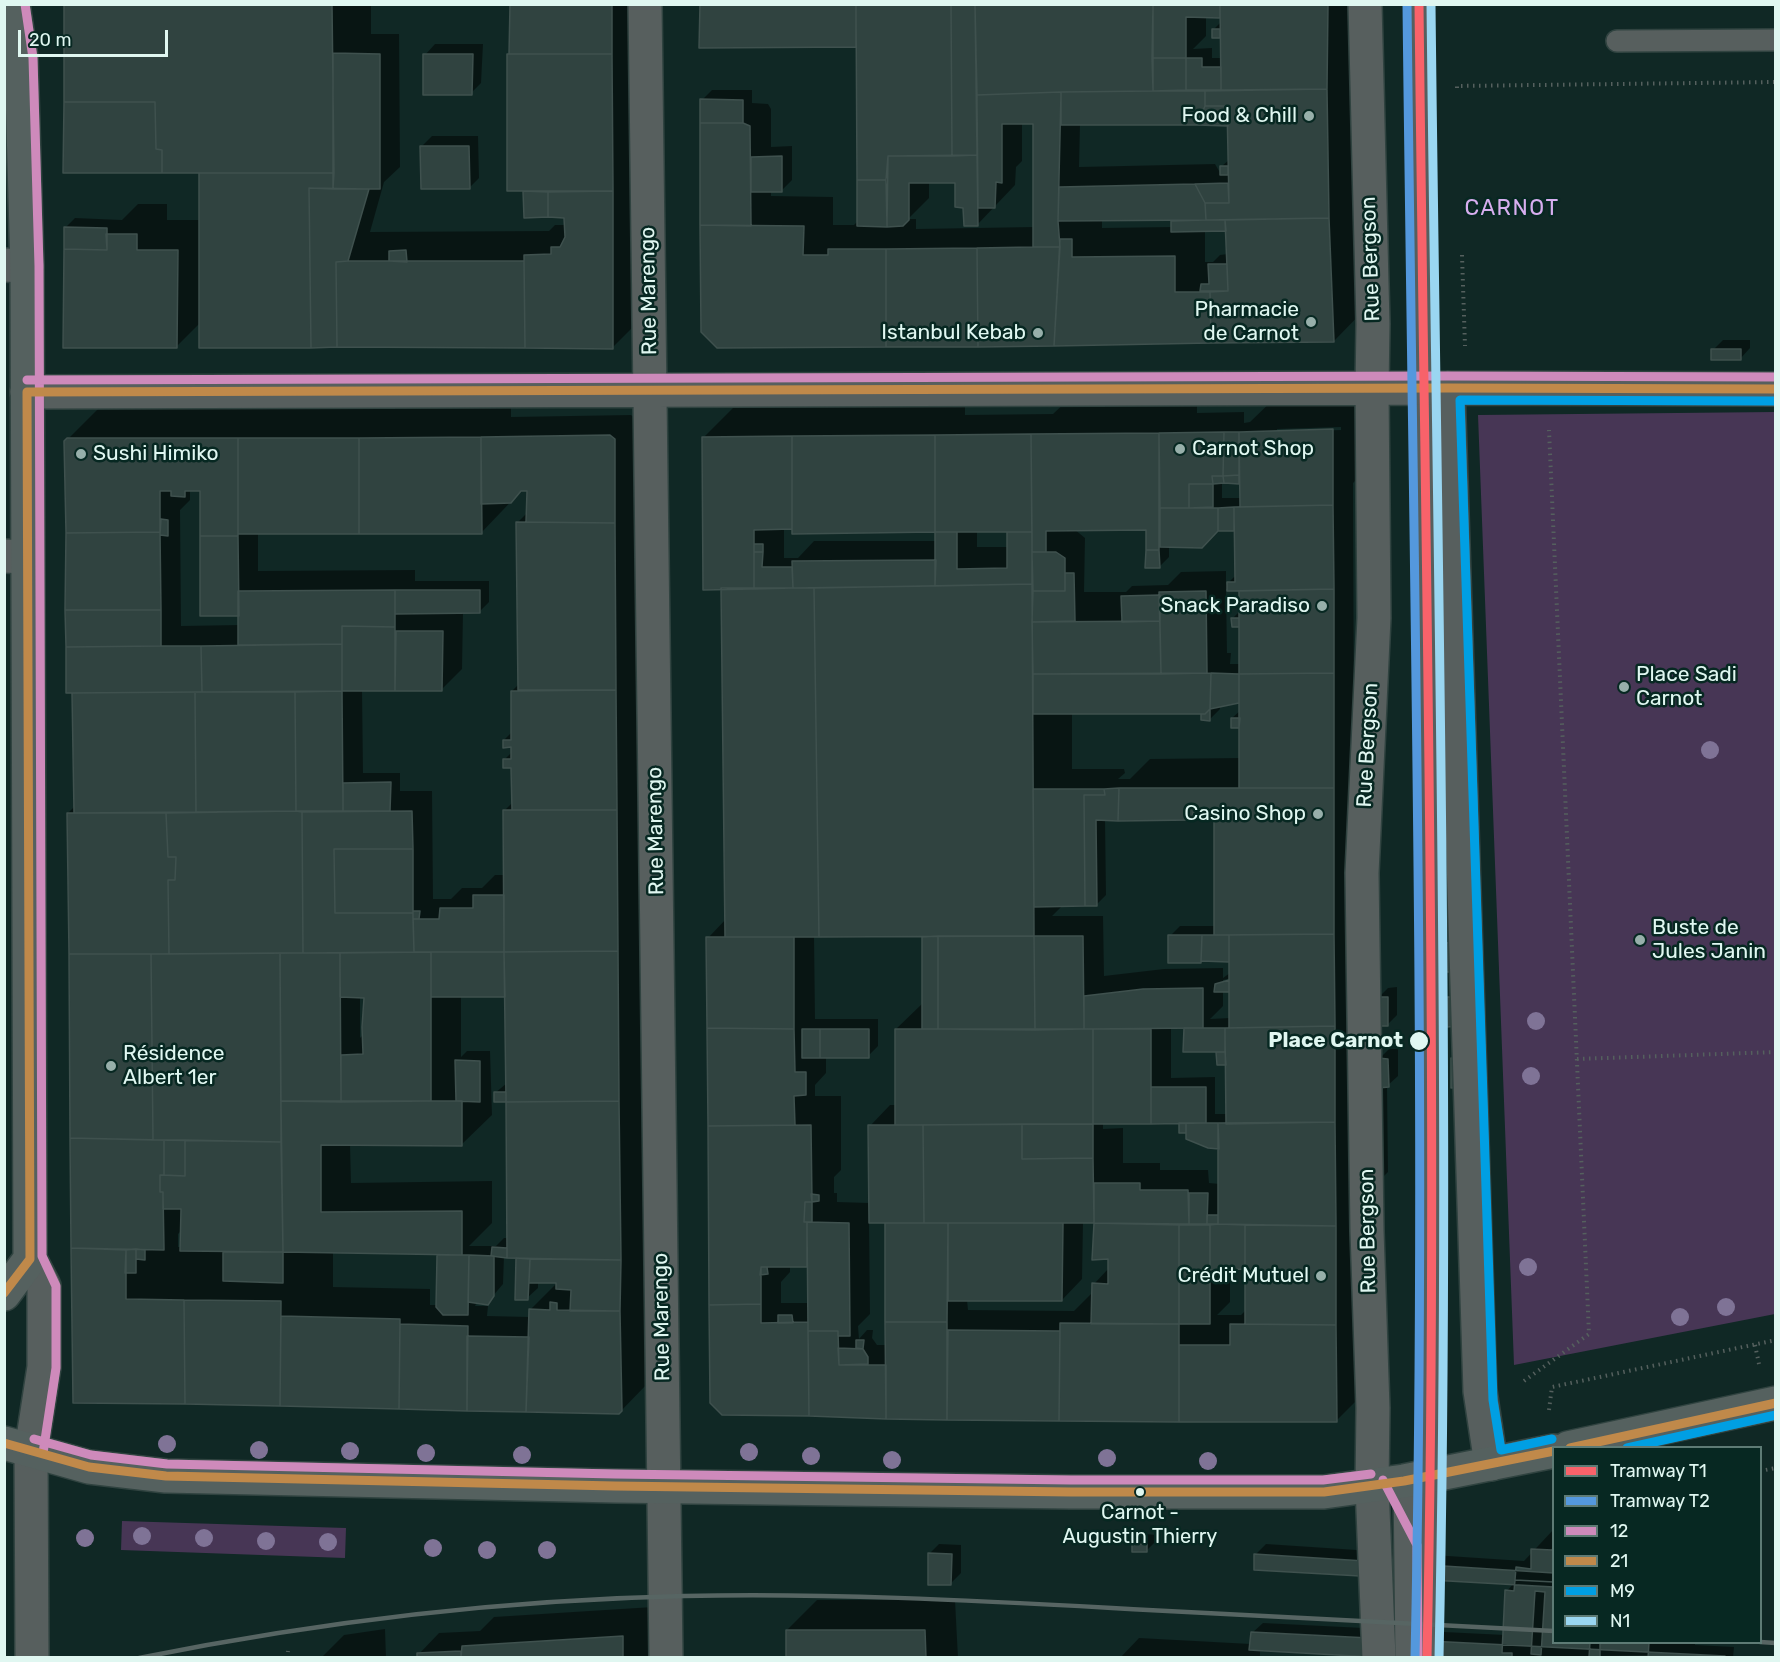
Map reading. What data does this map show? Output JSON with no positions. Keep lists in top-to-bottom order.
{
  "streets": {
    "street": ["Rue Bergson", "Rue Marengo"]
  },
  "districts": ["CARNOT"],
  "places": [
    "Food & Chill",
    "Pharmacie de Carnot",
    "Istanbul Kebab",
    "Carnot Shop",
    "Sushi Himiko",
    "Snack Paradiso",
    "Place Sadi Carnot",
    "Casino Shop",
    "Buste de Jules Janin",
    "Place Carnot",
    "Résidence Albert 1er",
    "Crédit Mutuel",
    "Carnot - Augustin Thierry"
  ],
  "lines": [
    "tram line T1",
    "tram line T2",
    "transit line 12",
    "transit line N1",
    "transit line 21",
    "transit line M9"
  ],
  "legend": [
    "Tramway T1",
    "Tramway T2",
    "12",
    "21",
    "M9",
    "N1"
  ],
  "scale_bar": "20 m"
}
